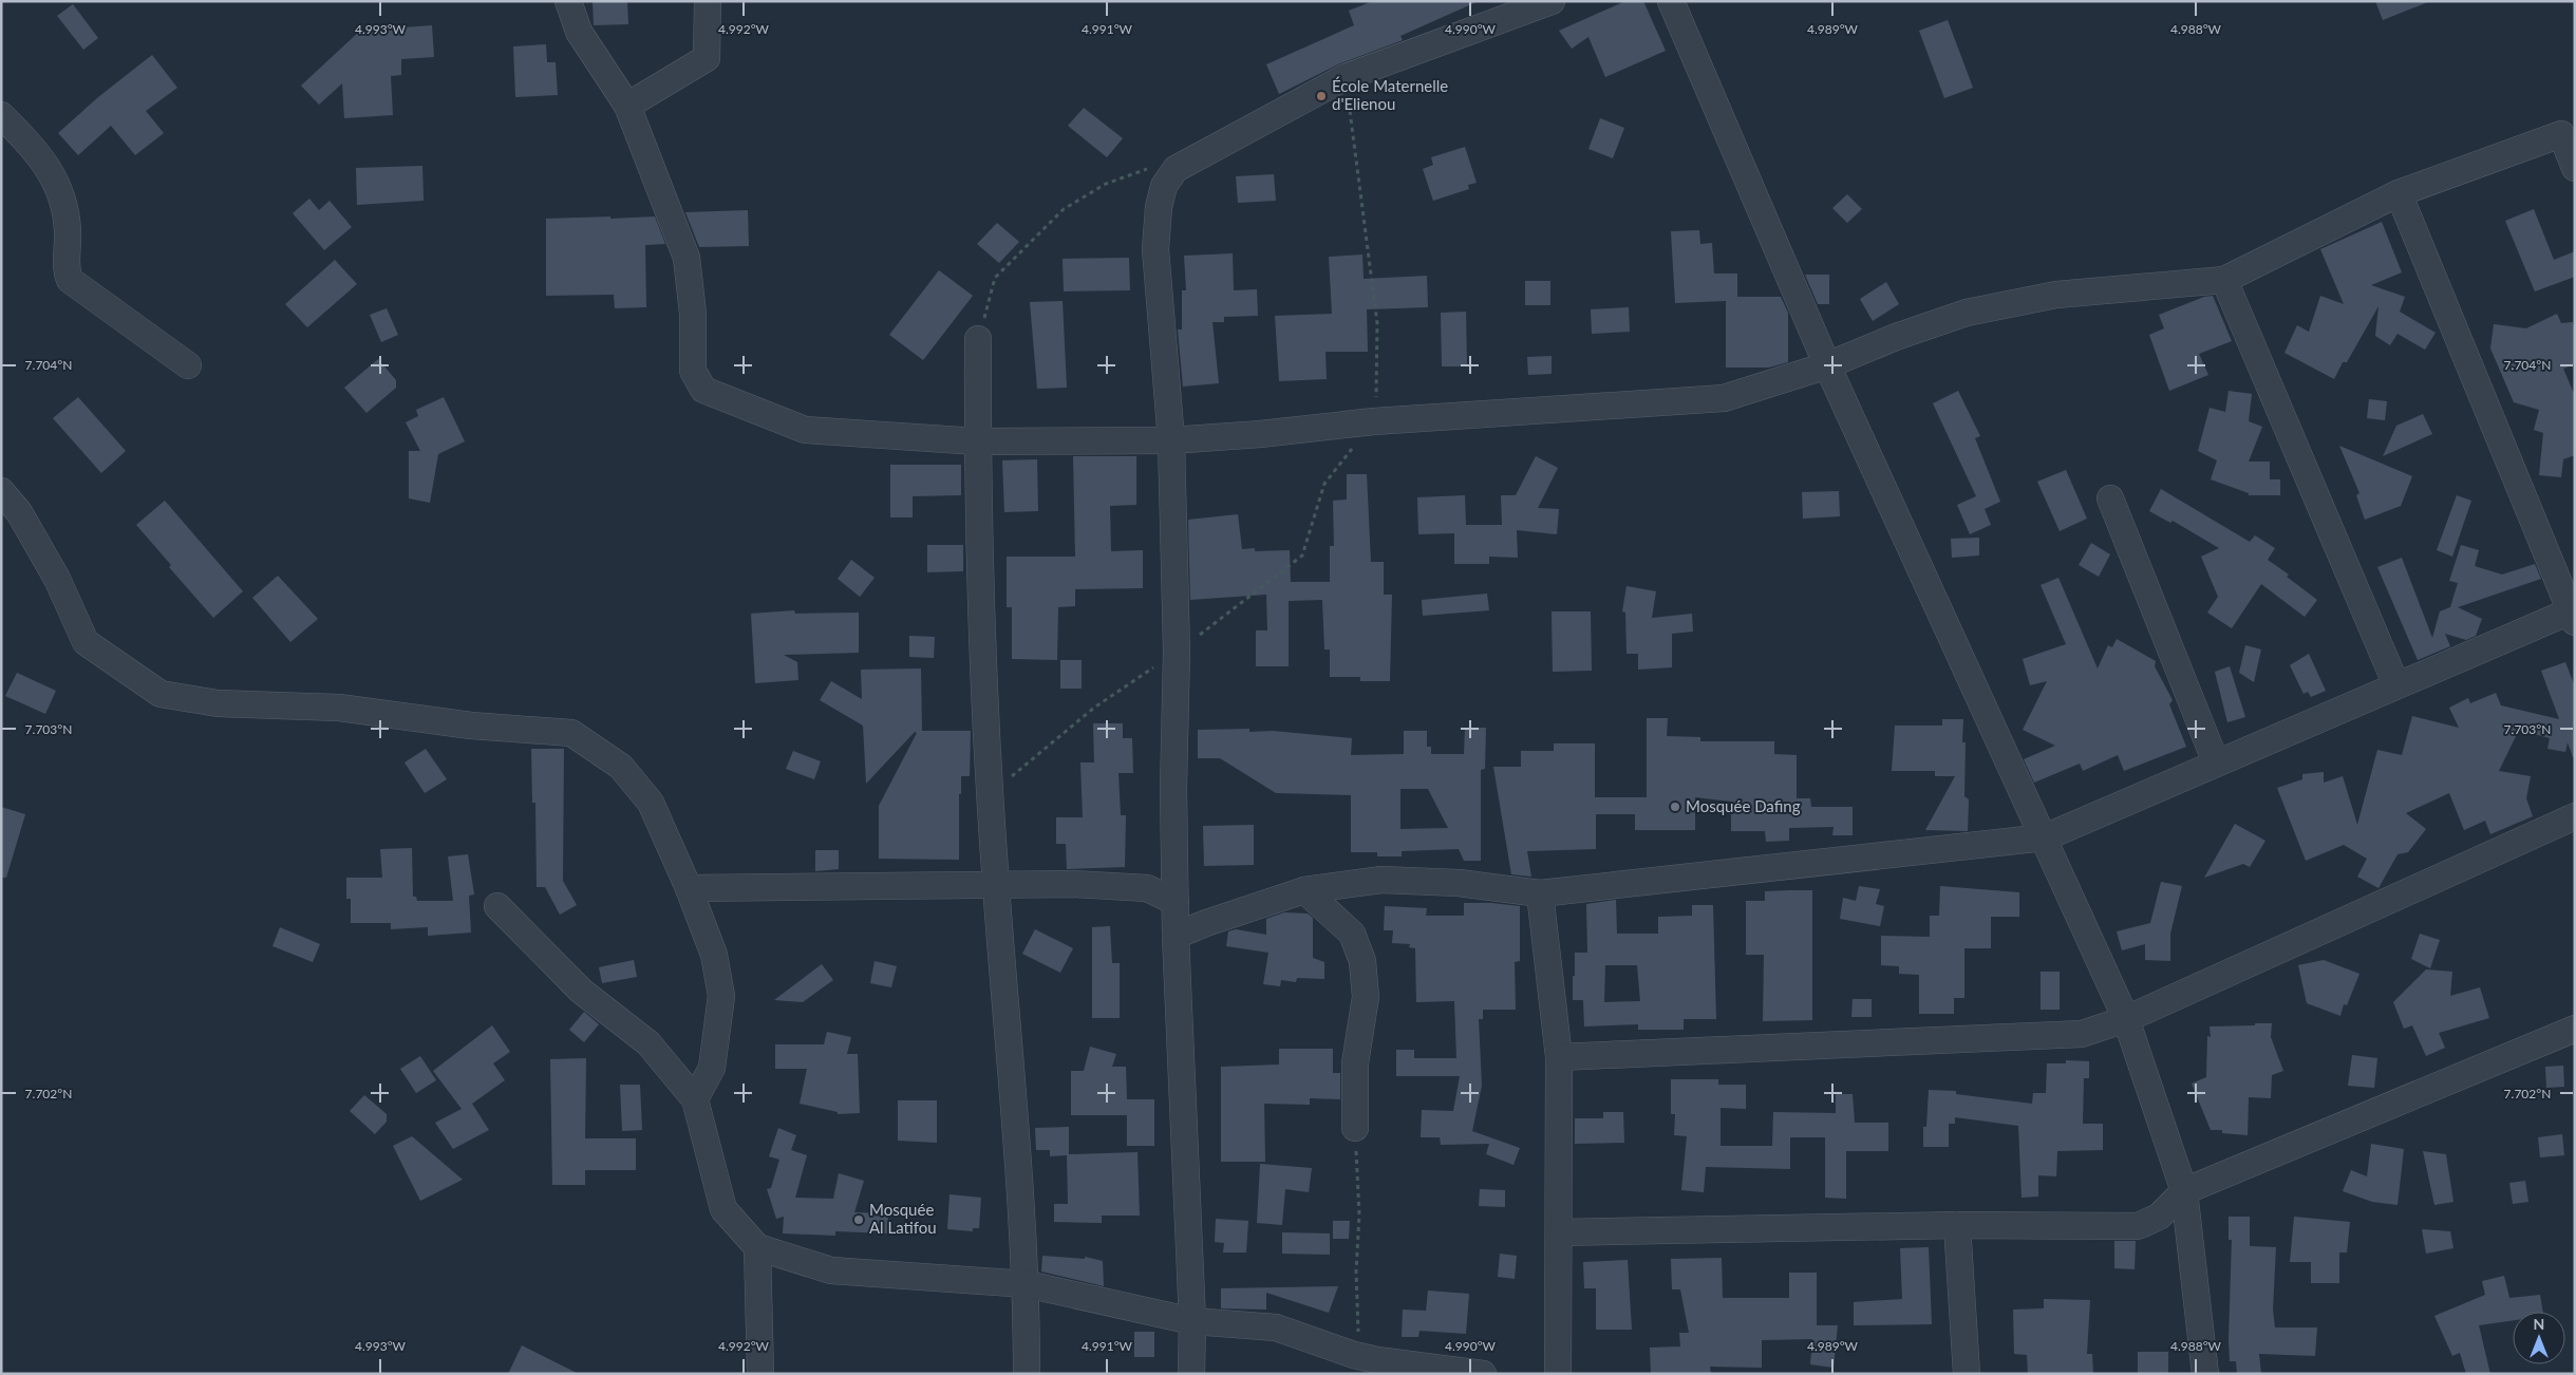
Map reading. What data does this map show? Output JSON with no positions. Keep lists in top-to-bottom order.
{
  "places": ["École Maternelle d'Elienou", "Mosquée Dafing", "Mosquée Al Latifou"],
  "north": "top",
  "coordinates": [
    "4.993°W",
    "4.992°W",
    "4.991°W",
    "4.990°W",
    "4.989°W",
    "4.988°W",
    "7.704°N",
    "7.703°N",
    "7.702°N"
  ]
}
